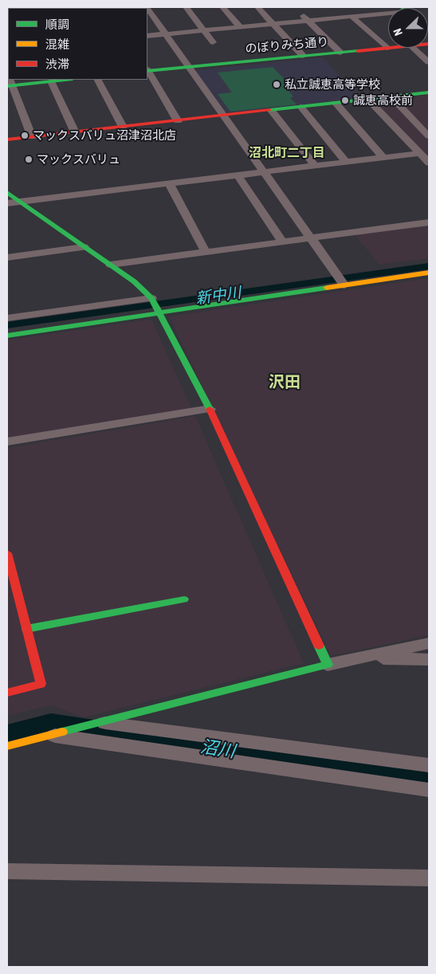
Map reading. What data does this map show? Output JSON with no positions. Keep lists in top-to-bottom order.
{
  "streets": {
    "street": ["のぼりみち通り"]
  },
  "districts": ["沼北町二丁目", "沢田"],
  "water": ["新中川", "沼川"],
  "places": [
    "私立誠恵高等学校",
    "誠恵高校前",
    "マックスバリュ沼津沼北店",
    "マックスバリュ"
  ],
  "legend": ["順調", "混雑", "渋滞"],
  "north": "left"
}
